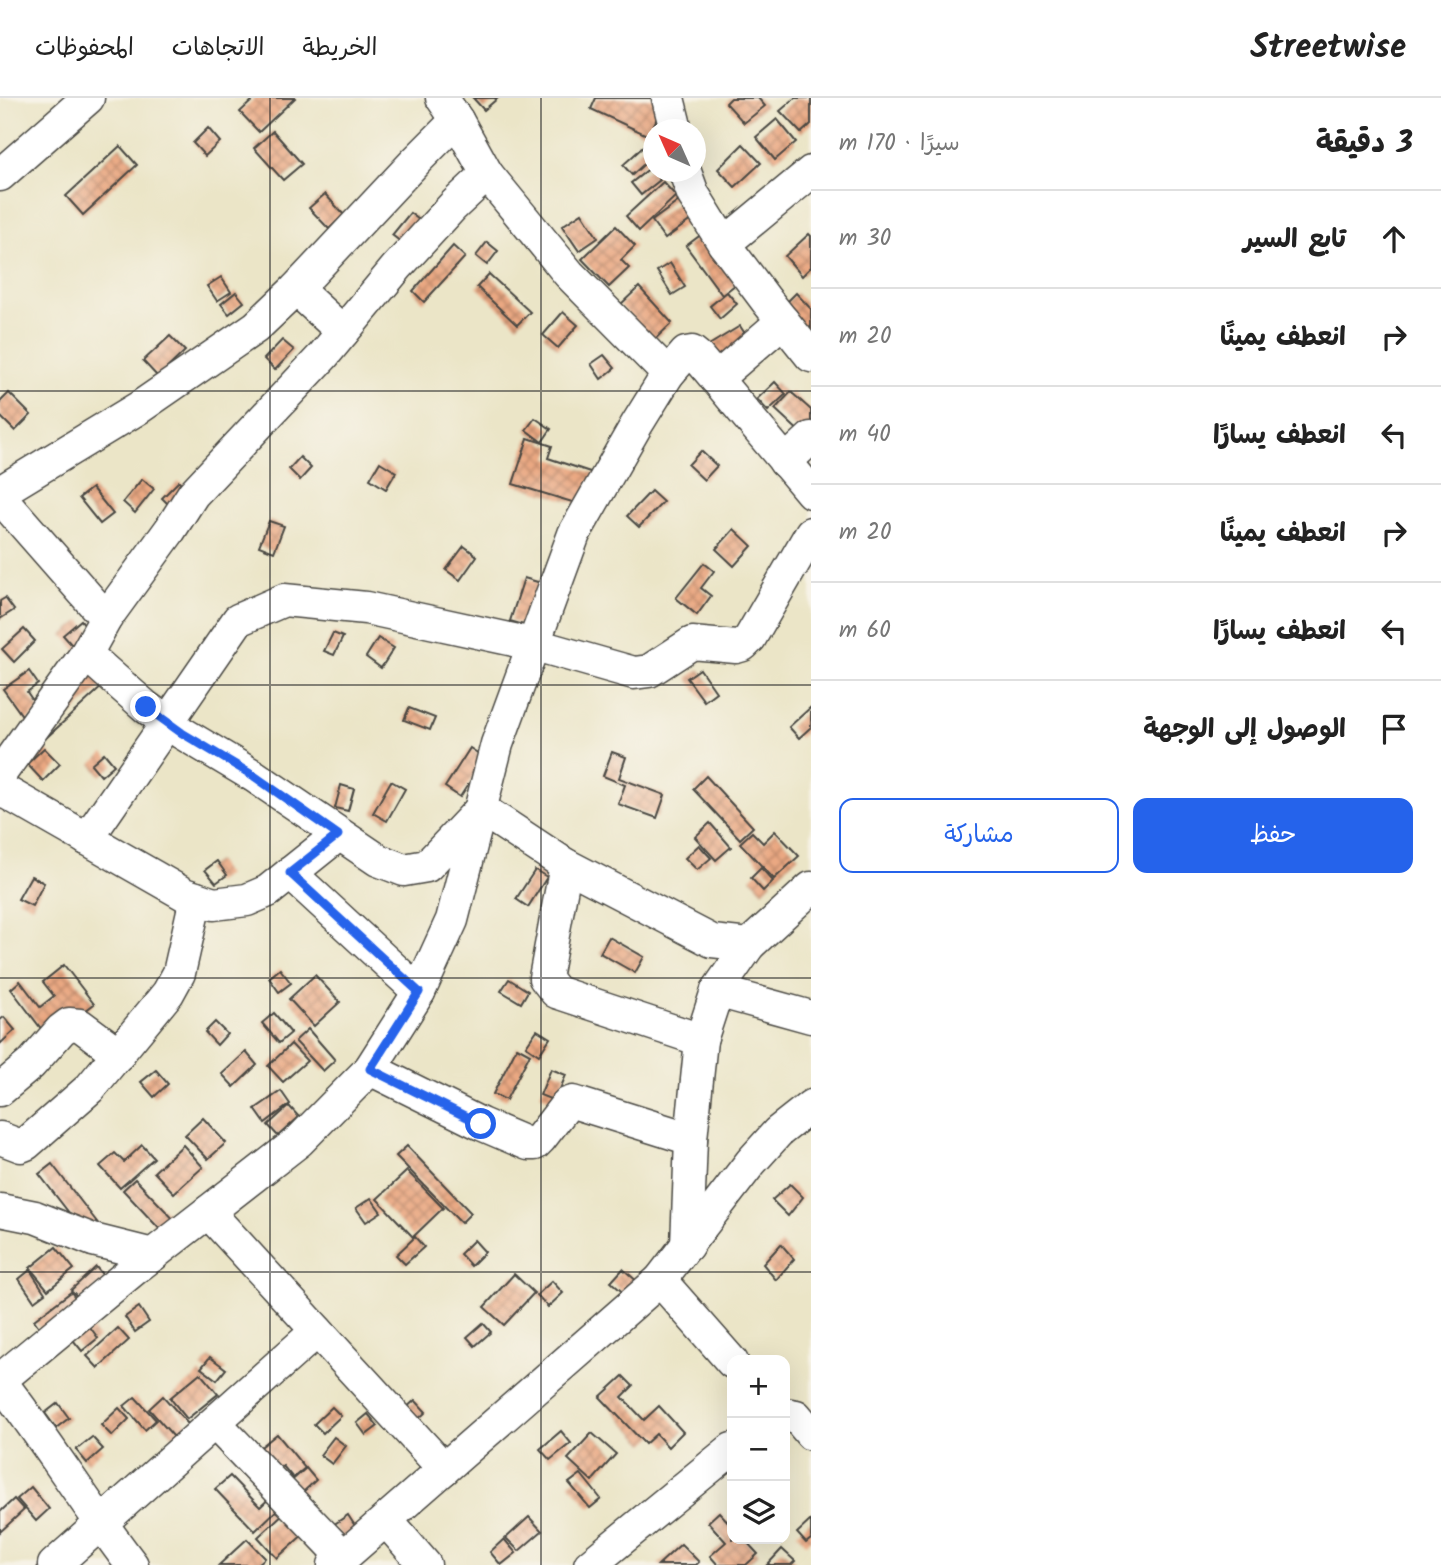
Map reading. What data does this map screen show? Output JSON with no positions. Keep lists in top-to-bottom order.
{
  "north": "top left",
  "page": {
    "header": "Streetwise",
    "nav": ["الخريطة", "الاتجاهات", "المحفوظات"],
    "heading": ["3 دقيقة", "سيرًا · 170 m"],
    "list": [
      ["تابع السير", "30 m"],
      ["انعطف يمينًا", "20 m"],
      ["انعطف يسارًا", "40 m"],
      ["انعطف يمينًا", "20 m"],
      ["انعطف يسارًا", "60 m"],
      "الوصول إلى الوجهة"
    ],
    "buttons": ["حفظ", "مشاركة"],
    "map_buttons": ["+", "−"]
  }
}
